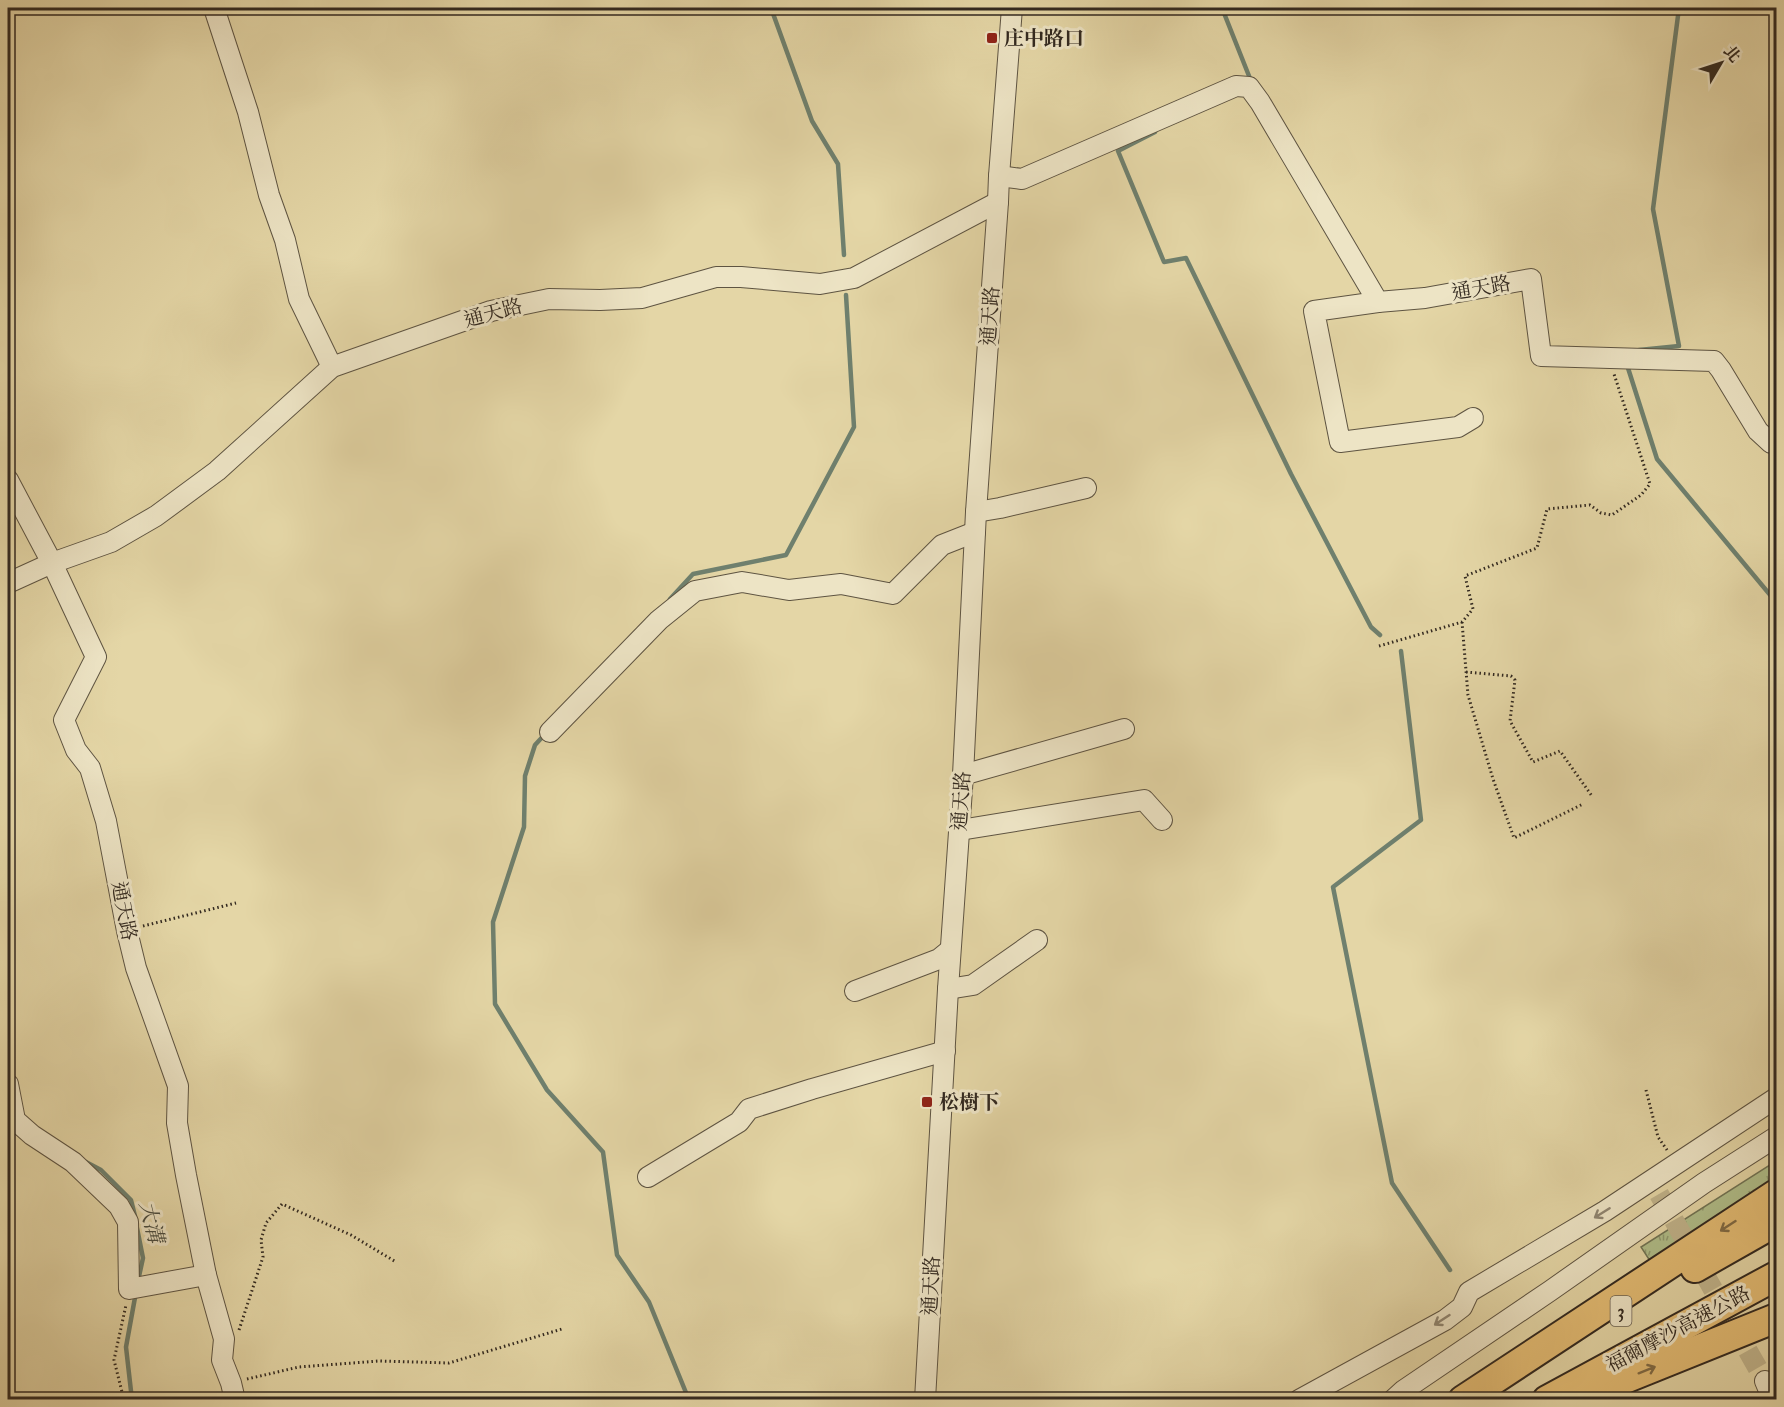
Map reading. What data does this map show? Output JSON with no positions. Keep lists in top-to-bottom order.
{
  "streets": {
    "highway": ["3", "福爾摩沙高速公路"],
    "street": ["通天路"]
  },
  "water": ["大溝"],
  "places": {
    "transit": ["庄中路口", "松樹下"]
  },
  "north": "top right"
}
